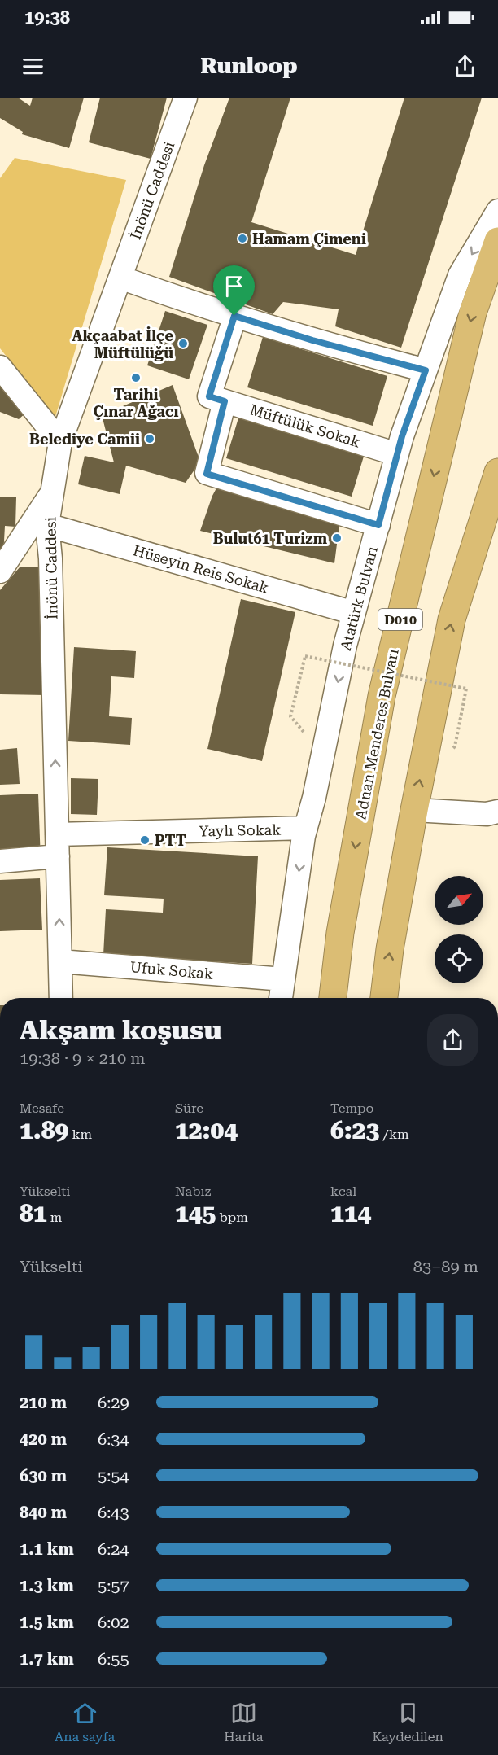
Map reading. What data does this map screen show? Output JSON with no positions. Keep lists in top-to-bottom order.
{
  "streets": {
    "highway": ["D010", "Adnan Menderes Bulvarı"],
    "street": [
      "İnönü Caddesi",
      "Müftülük Sokak",
      "Hüseyin Reis Sokak",
      "Atatürk Bulvarı",
      "Yaylı Sokak",
      "Ufuk Sokak"
    ]
  },
  "crossings": [
    ["İnönü Caddesi", "Hüseyin Reis Sokak"],
    ["İnönü Caddesi", "Yaylı Sokak"],
    ["İnönü Caddesi", "Ufuk Sokak"],
    ["Müftülük Sokak", "Atatürk Bulvarı"],
    ["Hüseyin Reis Sokak", "Atatürk Bulvarı"],
    ["Atatürk Bulvarı", "Yaylı Sokak"],
    ["Atatürk Bulvarı", "Ufuk Sokak"]
  ],
  "one_way": ["İnönü Caddesi", "Atatürk Bulvarı"],
  "places": [
    "Hamam Çimeni",
    "Akçaabat İlçe Müftülüğü",
    "Tarihi Çınar Ağacı",
    "Belediye Camii",
    "Bulut61 Turizm",
    "PTT"
  ],
  "north": "top right",
  "page": {
    "status": "19:38",
    "header": "Runloop",
    "heading": ["Akşam koşusu", "19:38 · 9 × 210 m"],
    "stats": [
      ["Mesafe", "1.89 km"],
      ["Süre", "12:04"],
      ["Tempo", "6:23 /km"],
      ["Yükselti", "81 m"],
      ["Nabız", "145 bpm"],
      ["kcal", "114"]
    ],
    "chart": ["Yükselti", "83–89 m"],
    "list": [
      {
        "name": "210 m",
        "note": "6:29"
      },
      {
        "name": "420 m",
        "note": "6:34"
      },
      {
        "name": "630 m",
        "note": "5:54"
      },
      {
        "name": "840 m",
        "note": "6:43"
      },
      {
        "name": "1.1 km",
        "note": "6:24"
      },
      {
        "name": "1.3 km",
        "note": "5:57"
      },
      {
        "name": "1.5 km",
        "note": "6:02"
      },
      {
        "name": "1.7 km",
        "note": "6:55"
      }
    ],
    "tabs": ["Ana sayfa", "Harita", "Kaydedilen"]
  }
}
